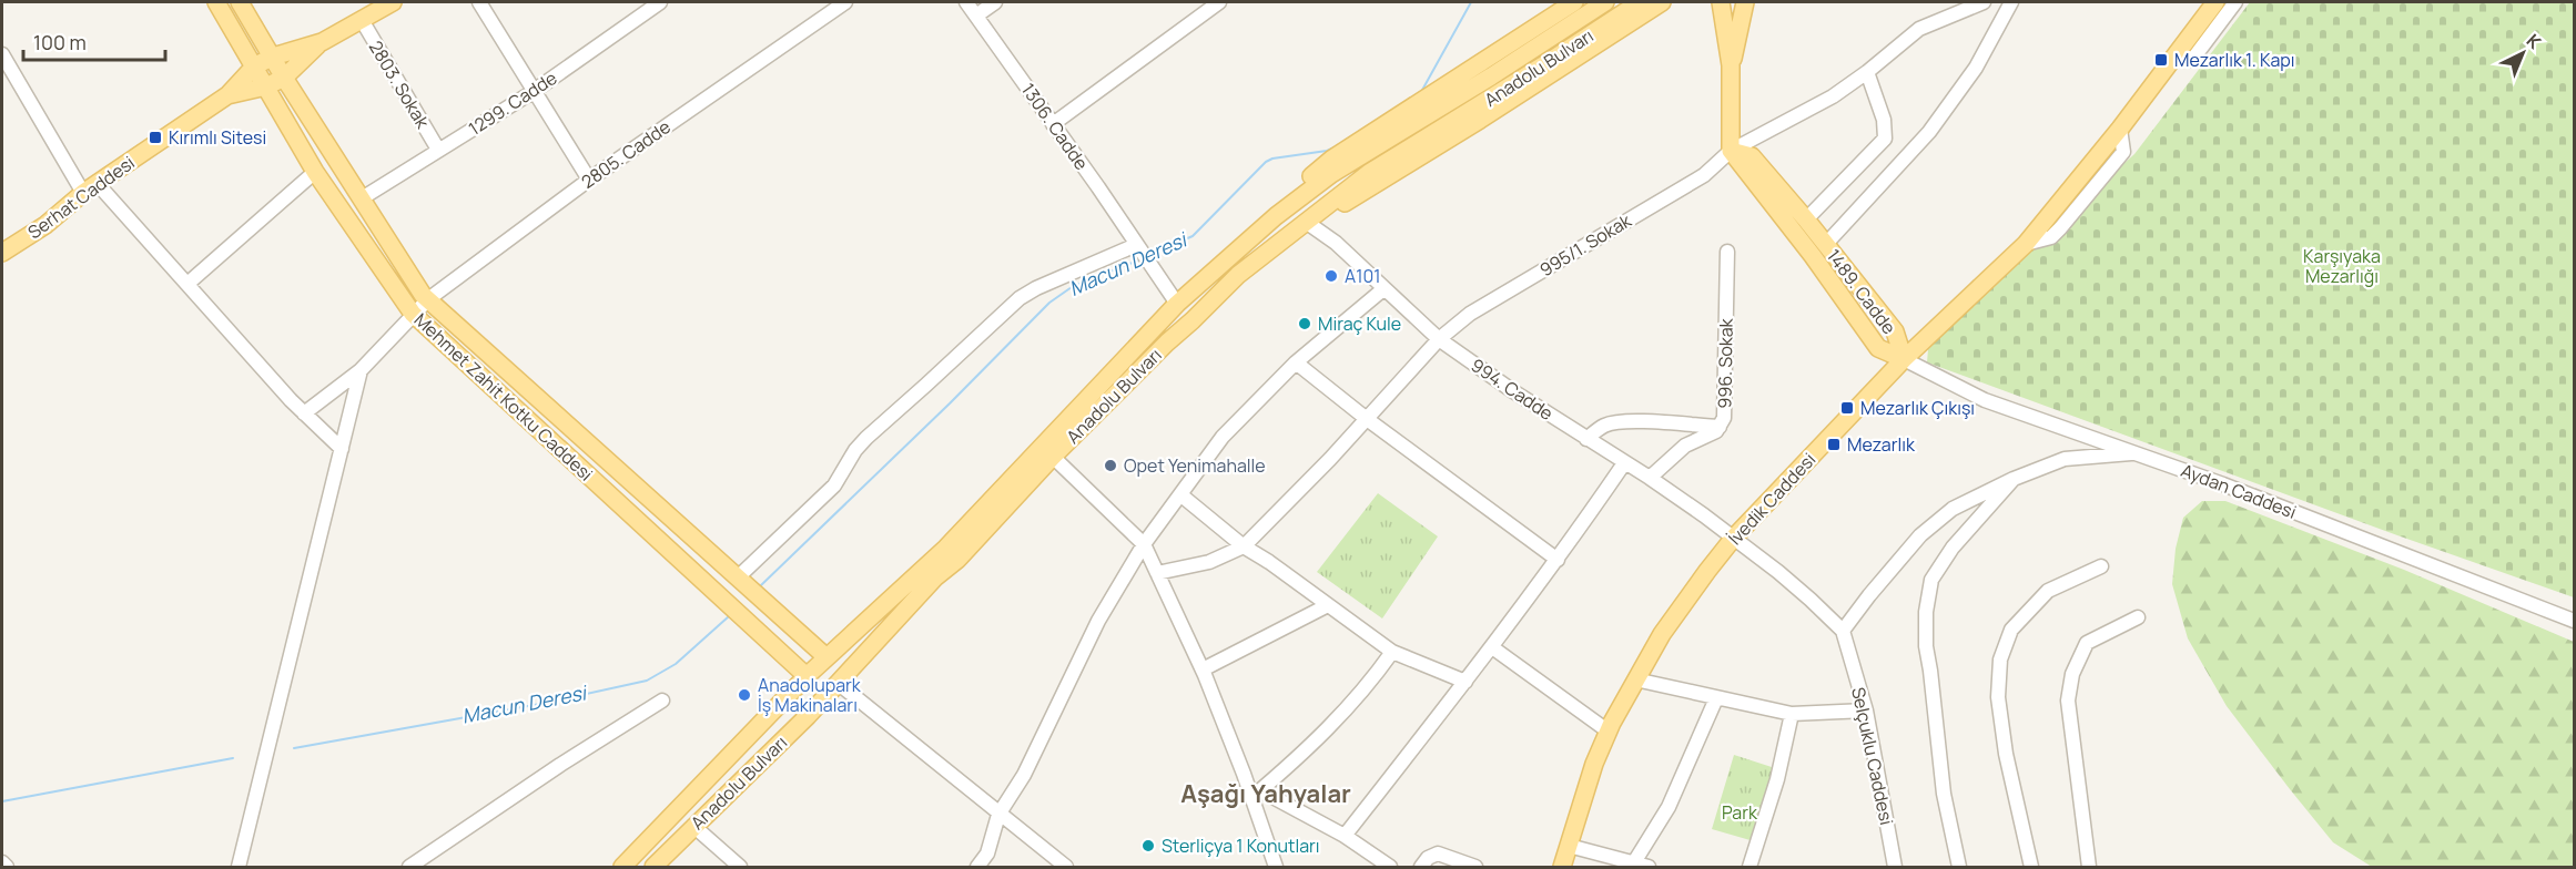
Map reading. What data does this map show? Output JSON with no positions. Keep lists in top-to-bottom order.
{
  "streets": {
    "main road": [
      "Anadolu Bulvarı",
      "Serhat Caddesi",
      "1489. Cadde",
      "Mehmet Zahit Kotku Caddesi",
      "İvedik Caddesi"
    ],
    "street": [
      "2803. Sokak",
      "1299. Cadde",
      "1306. Cadde",
      "2805. Cadde",
      "995/1. Sokak",
      "996. Sokak",
      "994. Cadde",
      "Aydan Caddesi",
      "Selçuklu Caddesi"
    ]
  },
  "crossings": [
    ["Anadolu Bulvarı", "1306. Cadde"],
    ["Anadolu Bulvarı", "994. Cadde"],
    ["Anadolu Bulvarı", "Mehmet Zahit Kotku Caddesi"],
    ["2803. Sokak", "1299. Cadde"],
    ["2803. Sokak", "Serhat Caddesi"],
    ["1299. Cadde", "Mehmet Zahit Kotku Caddesi"],
    ["2805. Cadde", "Mehmet Zahit Kotku Caddesi"],
    ["Serhat Caddesi", "Mehmet Zahit Kotku Caddesi"],
    ["995/1. Sokak", "1489. Cadde"],
    ["995/1. Sokak", "994. Cadde"],
    ["1489. Cadde", "Aydan Caddesi"],
    ["1489. Cadde", "İvedik Caddesi"],
    ["996. Sokak", "994. Cadde"],
    ["994. Cadde", "İvedik Caddesi"],
    ["994. Cadde", "Selçuklu Caddesi"],
    ["Aydan Caddesi", "İvedik Caddesi"],
    ["İvedik Caddesi", "Selçuklu Caddesi"]
  ],
  "districts": ["Aşağı Yahyalar"],
  "water": ["Macun Deresi"],
  "parks": ["Karşıyaka Mezarlığı", "Park"],
  "places": {
    "transit": [
      "Mezarlık 1. Kapı",
      "Kırımlı Sitesi",
      "Mezarlık Çıkışı",
      "Mezarlık"
    ],
    "other": [
      "A101",
      "Miraç Kule",
      "Opet Yenimahalle",
      "Anadolupark İş Makinaları",
      "Sterliçya 1 Konutları"
    ]
  },
  "scale_bar": "100 m",
  "north": "top right"
}
